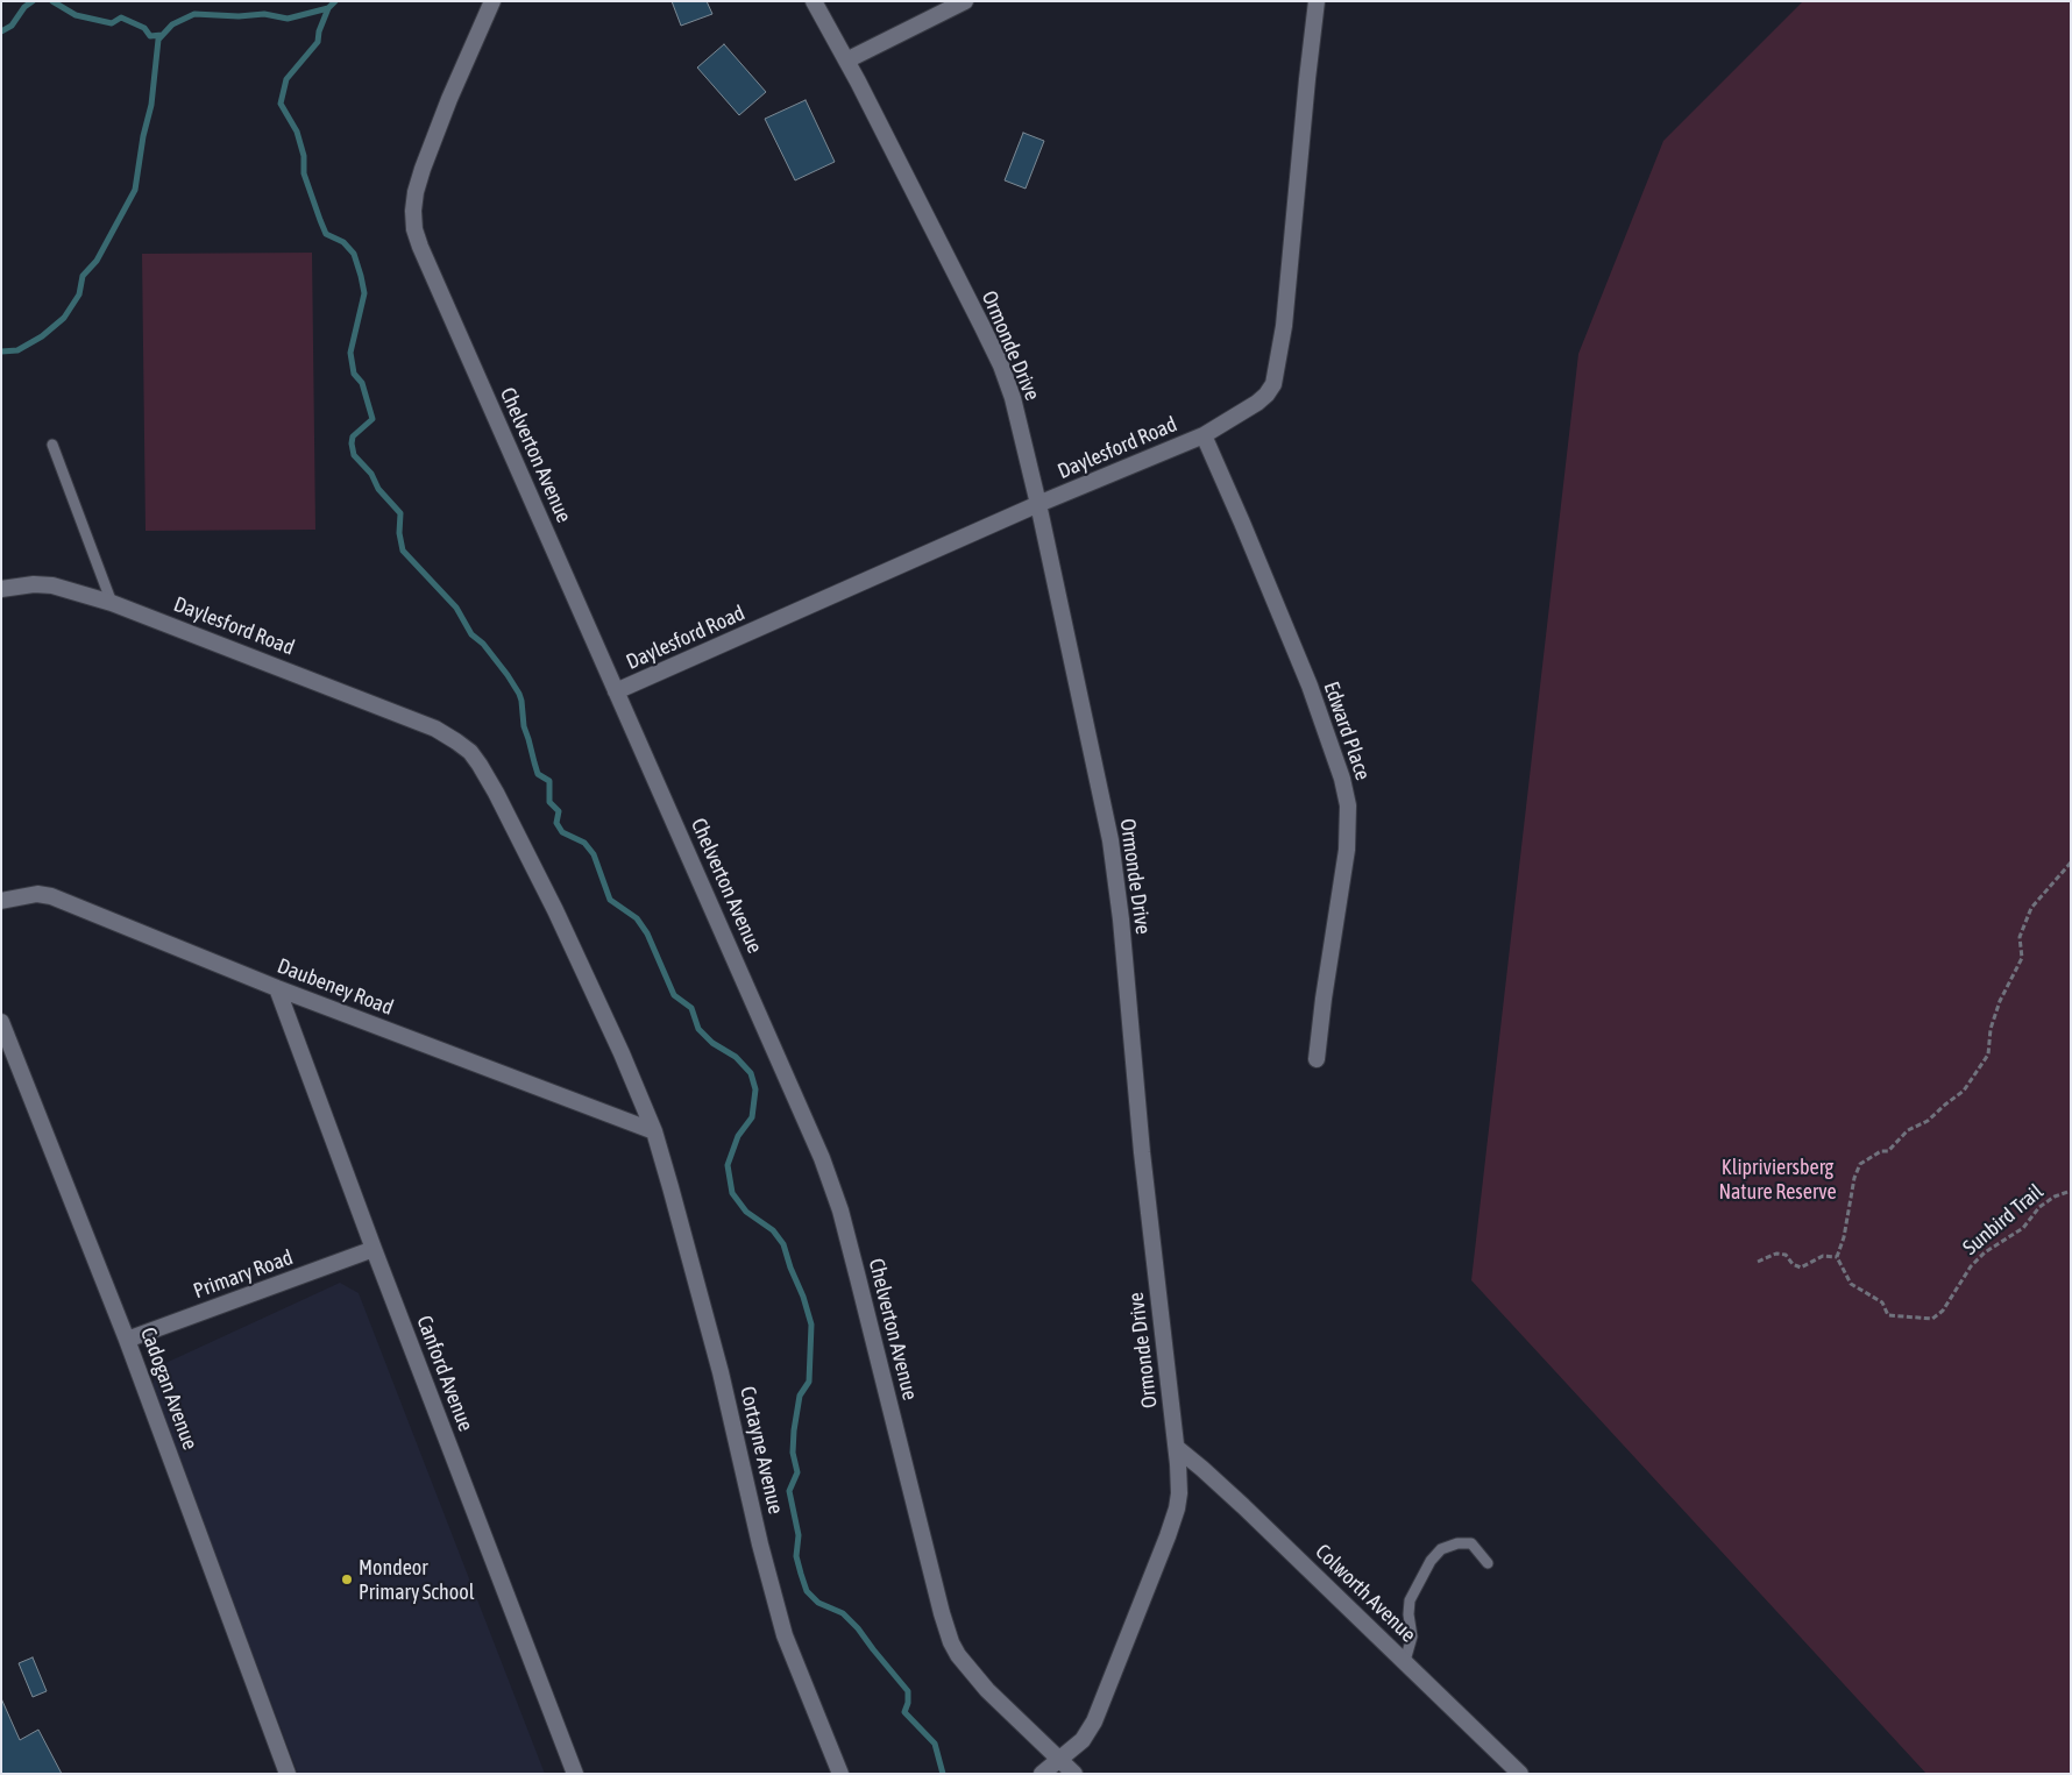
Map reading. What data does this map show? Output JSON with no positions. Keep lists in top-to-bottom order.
{
  "streets": {
    "street": [
      "Ormonde Drive",
      "Daylesford Road",
      "Chelverton Avenue",
      "Edward Place",
      "Daubeney Road",
      "Primary Road",
      "Canford Avenue",
      "Cadogan Avenue",
      "Cortayne Avenue",
      "Colworth Avenue"
    ],
    "path": ["Sunbird Trail"]
  },
  "crossings": [
    ["Ormonde Drive", "Daylesford Road"],
    ["Ormonde Drive", "Chelverton Avenue"],
    ["Ormonde Drive", "Colworth Avenue"],
    ["Daylesford Road", "Chelverton Avenue"],
    ["Daylesford Road", "Edward Place"],
    ["Daylesford Road", "Daubeney Road"],
    ["Daylesford Road", "Cortayne Avenue"],
    ["Daubeney Road", "Canford Avenue"],
    ["Daubeney Road", "Cortayne Avenue"],
    ["Primary Road", "Canford Avenue"],
    ["Primary Road", "Cadogan Avenue"]
  ],
  "parks": ["Klipriviersberg Nature Reserve"],
  "places": ["Mondeor Primary School"]
}
